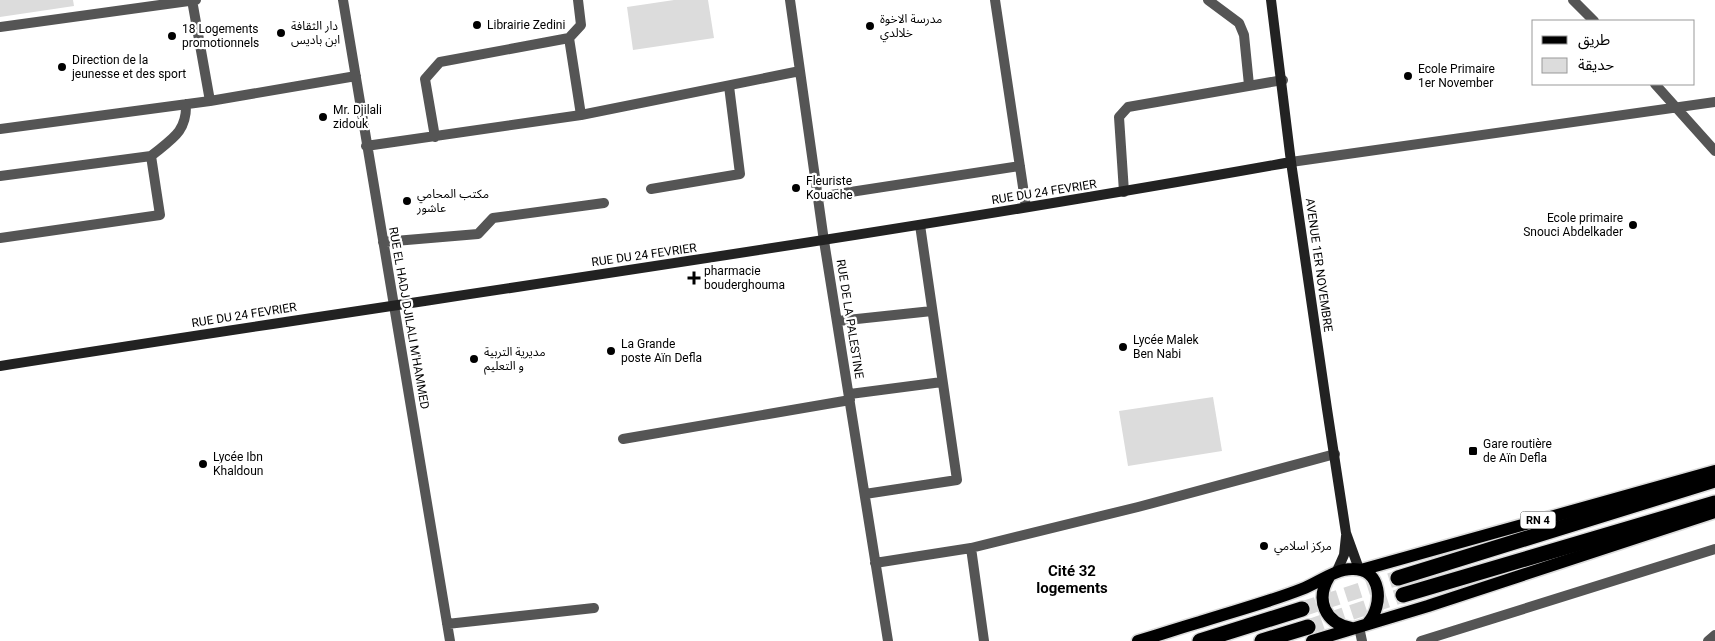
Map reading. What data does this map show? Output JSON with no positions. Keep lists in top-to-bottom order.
{
  "streets": {
    "highway": ["RN 4"],
    "street": [
      "RUE DU 24 FEVRIER",
      "AVENUE 1ER NOVEMBRE",
      "RUE EL HADJ DJILALI M'HAMMED",
      "RUE DE LA PALESTINE"
    ]
  },
  "crossings": [
    ["RUE DU 24 FEVRIER", "AVENUE 1ER NOVEMBRE"],
    ["RUE DU 24 FEVRIER", "RUE EL HADJ DJILALI M'HAMMED"],
    ["RUE DU 24 FEVRIER", "RUE DE LA PALESTINE"],
    ["AVENUE 1ER NOVEMBRE", "RN 4"]
  ],
  "districts": ["Cité 32 logements"],
  "places": {
    "other": [
      "Librairie Zedini",
      "مدرسة الاخوة خلالدي",
      "دار الثقافة ابن باديس",
      "18 Logements promotionnels",
      "Direction de la jeunesse et des sport",
      "Ecole Primaire 1er November",
      "Mr. Djilali zidouk",
      "Fleuriste Kouache",
      "مكتب المحامي عاشور",
      "Ecole primaire Snouci Abdelkader",
      "Lycée Malek Ben Nabi",
      "La Grande poste Aïn Defla",
      "مديرية التربية و التعليم",
      "Lycée Ibn Khaldoun",
      "مركز اسلامي"
    ],
    "health": ["pharmacie bouderghouma"],
    "transit": ["Gare routière de Aïn Defla"]
  },
  "legend": ["طريق", "حديقة"]
}
